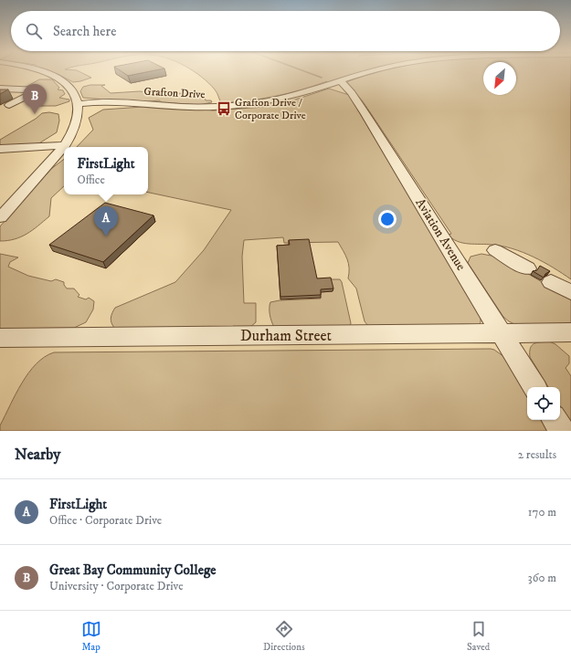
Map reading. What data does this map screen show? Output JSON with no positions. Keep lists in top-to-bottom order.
{
  "streets": {
    "street": ["Grafton Drive", "Aviation Avenue", "Durham Street"]
  },
  "crossings": [
    ["Grafton Drive", "Aviation Avenue"],
    ["Aviation Avenue", "Durham Street"]
  ],
  "places": {
    "bus stop": ["Grafton Drive / Corporate Drive"]
  },
  "north": "bottom left",
  "page": {
    "search": "Search here",
    "pins": ["B", "A"],
    "popup": ["FirstLight", "Office"],
    "heading": ["Nearby", "2 results"],
    "list": [
      {
        "mark": "A",
        "name": "FirstLight",
        "note": "Office · Corporate Drive",
        "value": "170 m"
      },
      {
        "mark": "B",
        "name": "Great Bay Community College",
        "note": "University · Corporate Drive",
        "value": "360 m"
      }
    ],
    "nav": ["Map", "Directions", "Saved"]
  }
}
